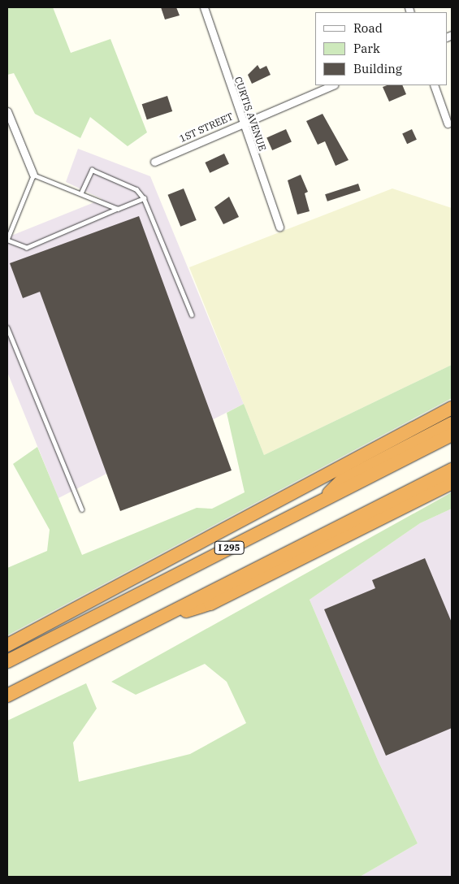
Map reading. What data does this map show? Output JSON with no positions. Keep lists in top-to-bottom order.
{
  "streets": {
    "highway": ["I 295"],
    "street": ["CURTIS AVENUE", "1ST STREET"]
  },
  "crossings": [
    ["CURTIS AVENUE", "1ST STREET"]
  ],
  "legend": ["Road", "Park", "Building"]
}
